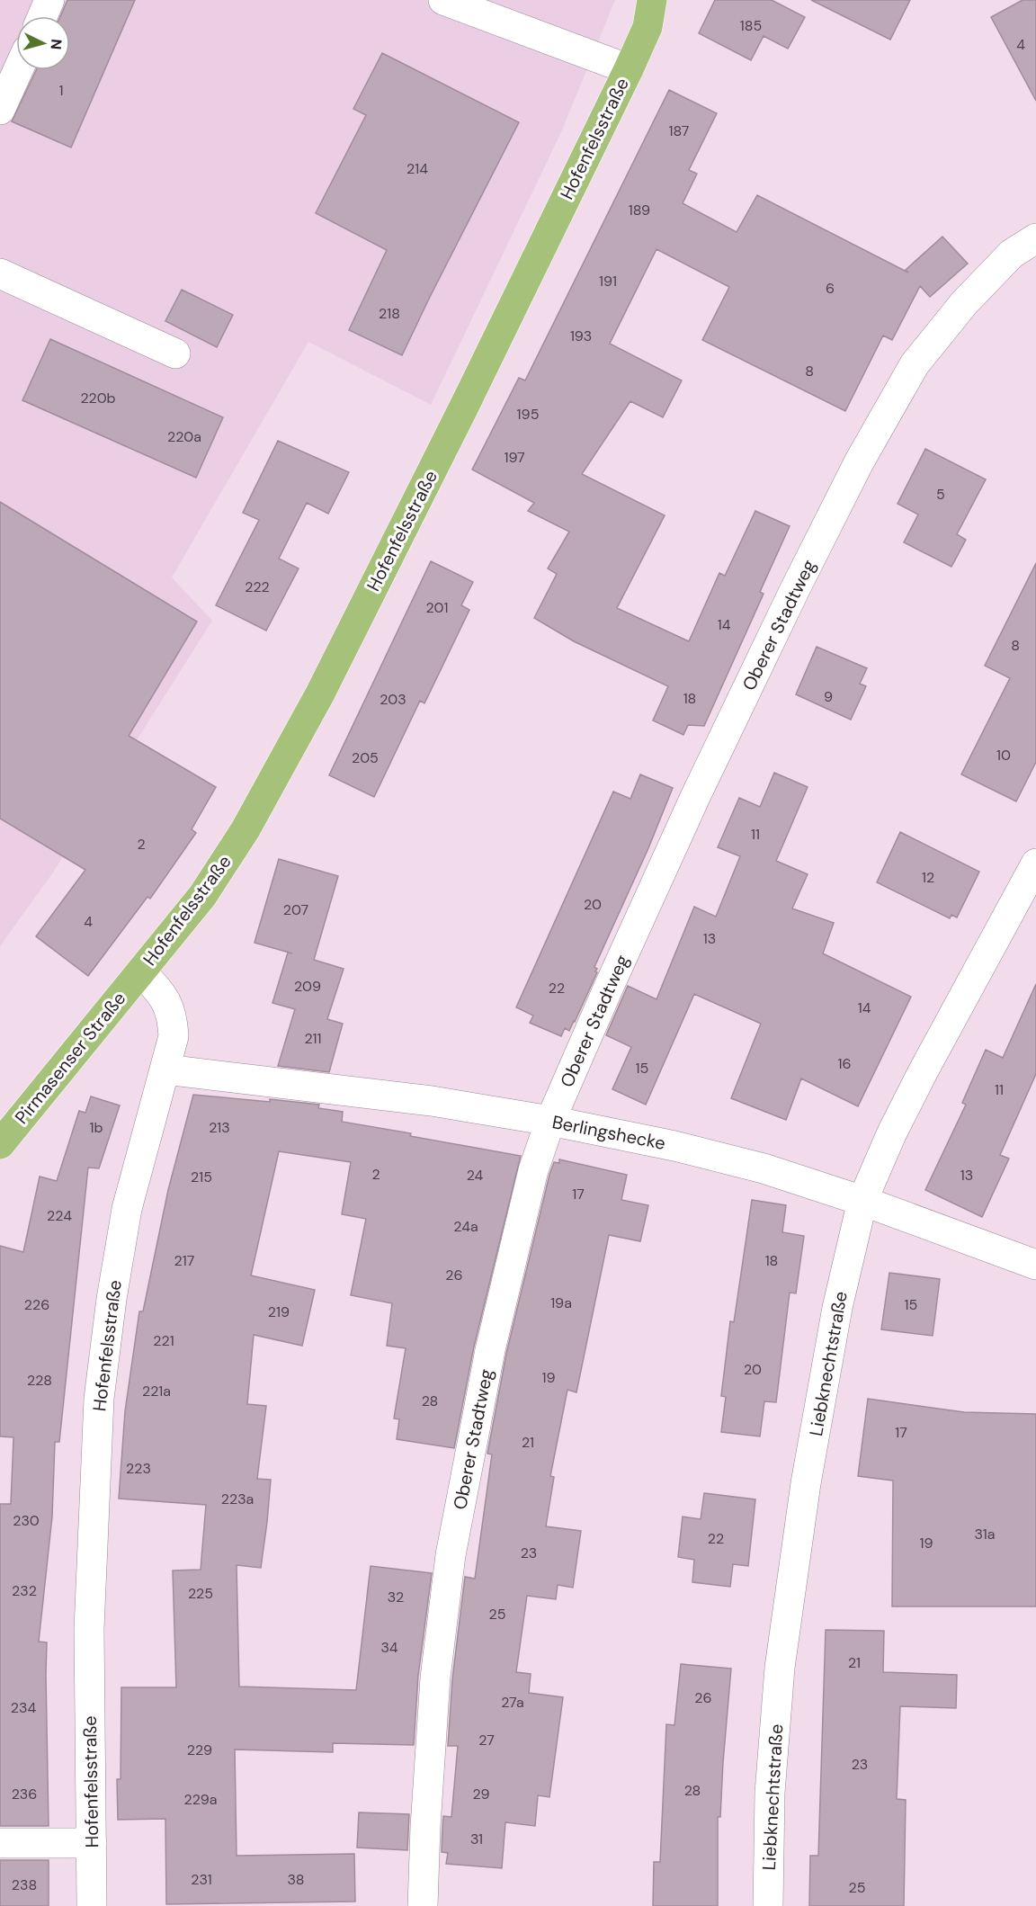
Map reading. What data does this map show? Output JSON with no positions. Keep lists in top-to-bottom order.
{
  "streets": {
    "main road": ["Hofenfelsstraße", "Pirmasenser Straße"],
    "street": ["Oberer Stadtweg", "Berlingshecke", "Liebknechtstraße"]
  },
  "crossings": [
    ["Hofenfelsstraße", "Pirmasenser Straße"],
    ["Hofenfelsstraße", "Berlingshecke"],
    ["Oberer Stadtweg", "Berlingshecke"],
    ["Berlingshecke", "Liebknechtstraße"]
  ],
  "house_numbers": [
    "185",
    "4",
    "1",
    "187",
    "214",
    "189",
    "191",
    "6",
    "218",
    "193",
    "8",
    "220b",
    "195",
    "220a",
    "197",
    "5",
    "222",
    "201",
    "14",
    "8",
    "9",
    "18",
    "203",
    "10",
    "205",
    "11",
    "2",
    "12",
    "20",
    "207",
    "4",
    "13",
    "209",
    "22",
    "14",
    "211",
    "16",
    "15",
    "11",
    "1b",
    "213",
    "2",
    "24",
    "13",
    "215",
    "17",
    "224",
    "24a",
    "217",
    "18",
    "26",
    "19a",
    "226",
    "15",
    "219",
    "221",
    "20",
    "19",
    "228",
    "221a",
    "28",
    "17",
    "21",
    "223",
    "223a",
    "230",
    "31a",
    "22",
    "19",
    "23",
    "232",
    "225",
    "32",
    "25",
    "34",
    "21",
    "26",
    "27a",
    "234",
    "27",
    "229",
    "23",
    "28",
    "236",
    "29",
    "229a",
    "31",
    "231",
    "38",
    "238",
    "25"
  ],
  "north": "right"
}
